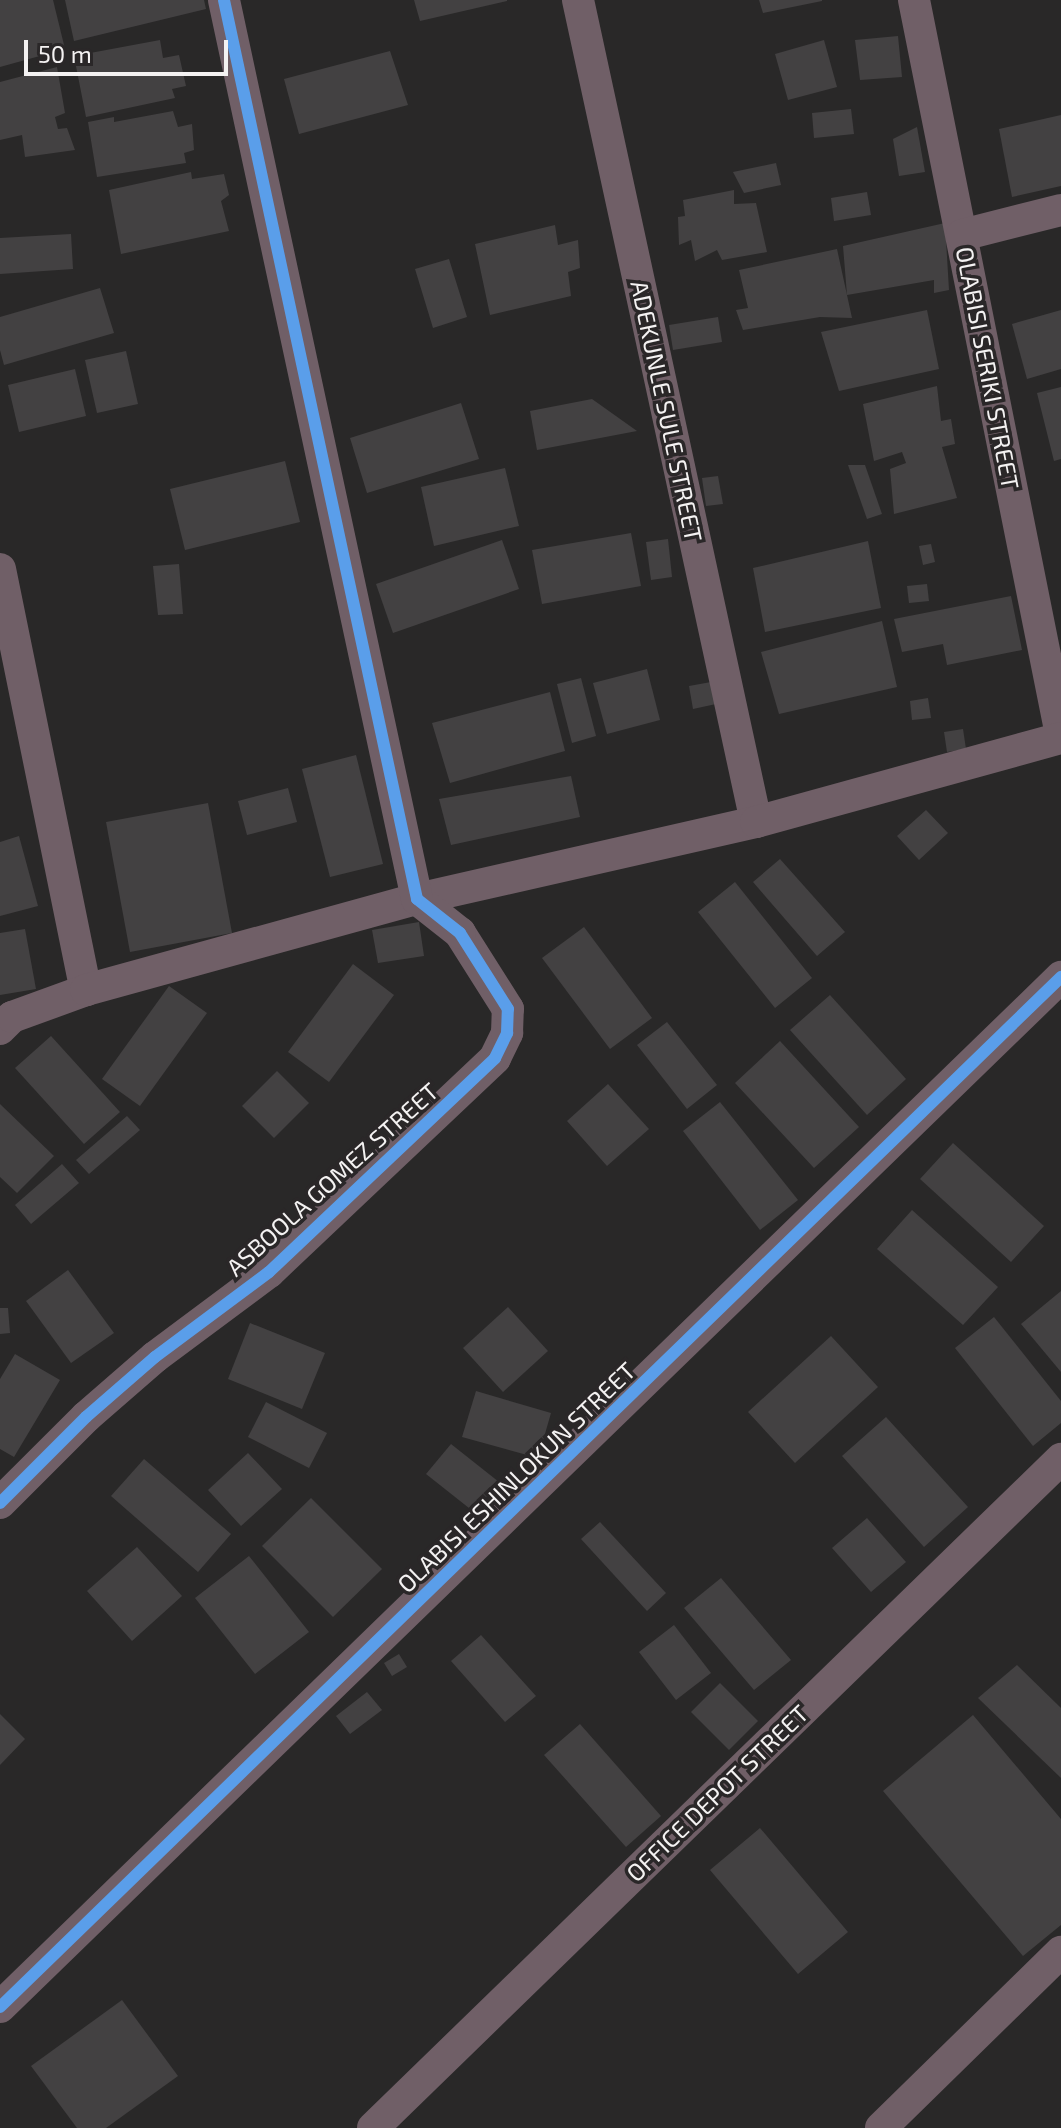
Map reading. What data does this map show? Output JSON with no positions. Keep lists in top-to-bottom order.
{
  "streets": {
    "street": [
      "OLABISI SERIKI STREET",
      "ADEKUNLE SULE STREET",
      "ASBOOLA GOMEZ STREET",
      "OLABISI ESHINLOKUN STREET",
      "OFFICE DEPOT STREET"
    ]
  },
  "scale_bar": "50 m"
}
